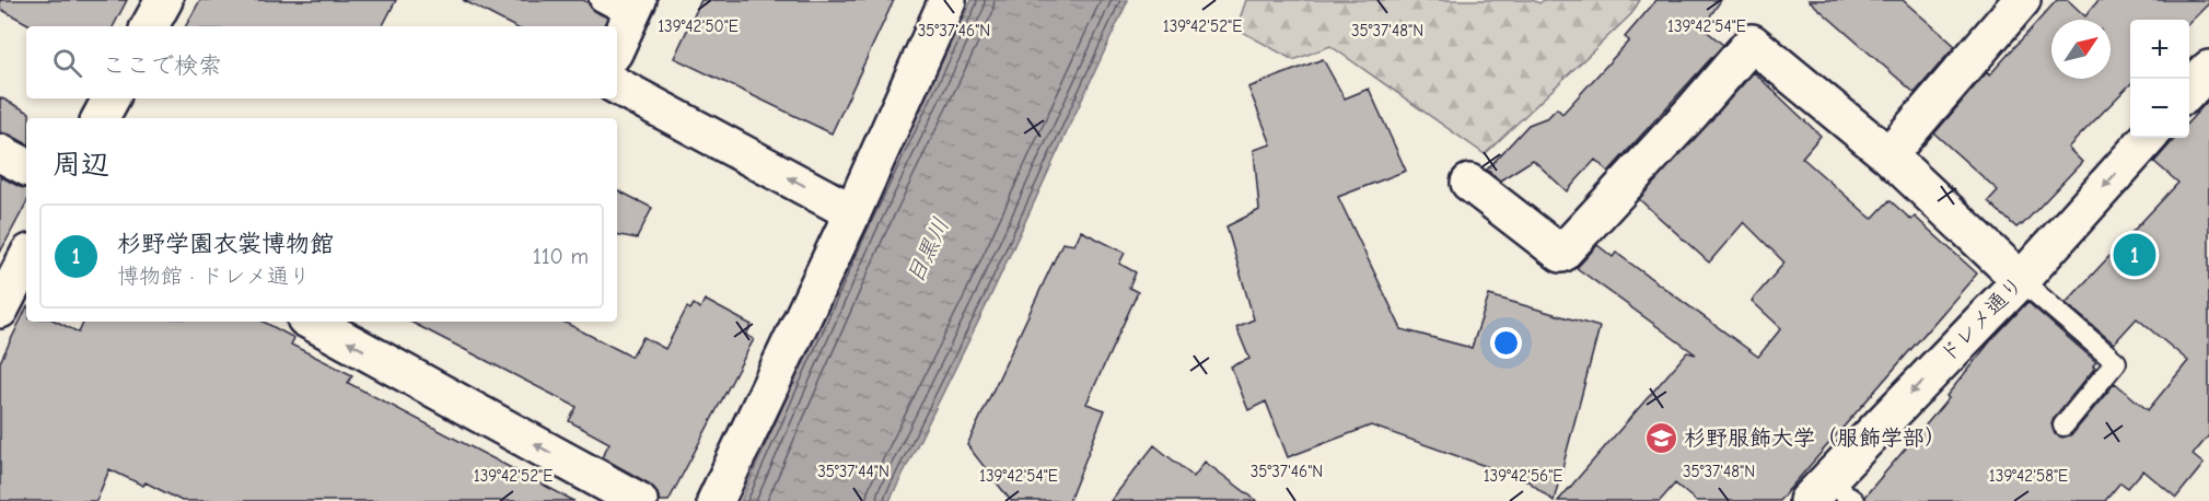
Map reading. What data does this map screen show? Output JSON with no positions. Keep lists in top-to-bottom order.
{
  "streets": {
    "street": ["ドレメ通り"]
  },
  "water": ["目黒川"],
  "places": {
    "school or university": ["杉野服飾大学（服飾学部）"]
  },
  "north": "top right",
  "page": {
    "map_buttons": ["+", "−"],
    "search": "ここで検索",
    "heading": "周辺",
    "list": [
      {
        "mark": "1",
        "name": "杉野学園衣裳博物館",
        "note": "博物館 · ドレメ通り",
        "value": "110 m"
      }
    ],
    "pins": "1"
  },
  "coordinates": [
    "139°42'52\"E",
    "139°42'54\"E",
    "139°42'50\"E",
    "35°37'46\"N",
    "35°37'48\"N",
    "35°37'44\"N",
    "139°42'56\"E",
    "139°42'58\"E"
  ]
}
